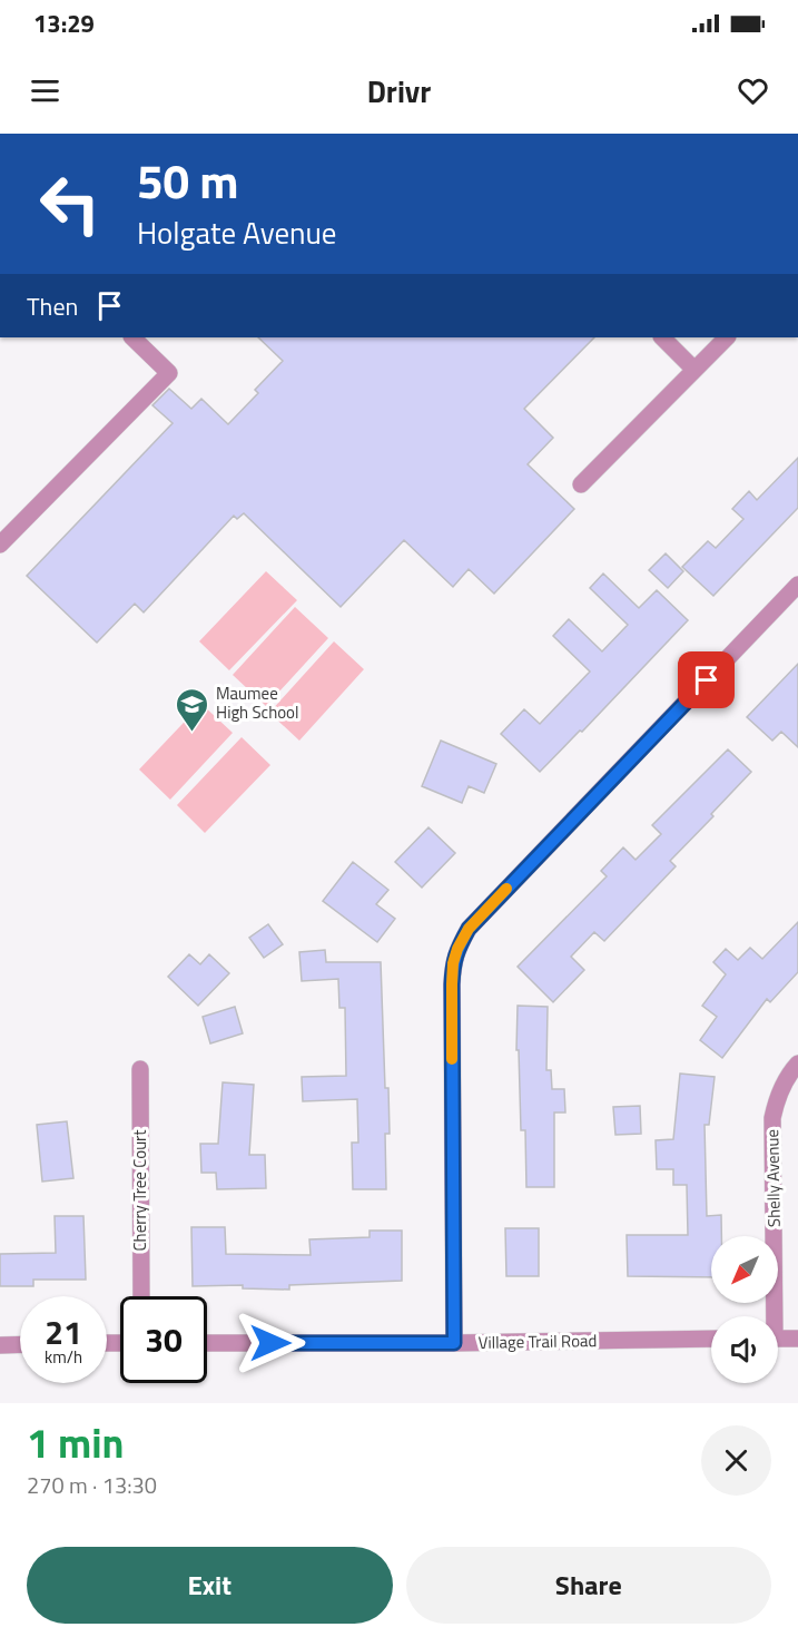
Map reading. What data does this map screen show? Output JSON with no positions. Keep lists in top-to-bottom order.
{
  "streets": {
    "street": ["Shelly Avenue", "Cherry Tree Court", "Village Trail Road"]
  },
  "places": {
    "school or university": ["Maumee High School"]
  },
  "north": "bottom left",
  "page": {
    "status": "13:29",
    "header": "Drivr",
    "turn": ["50 m", "Holgate Avenue"],
    "then": "Then",
    "speed": "21 km/h",
    "limit": "30",
    "heading": ["1 min", "270 m · 13:30"],
    "buttons": ["Exit", "Share"]
  }
}
